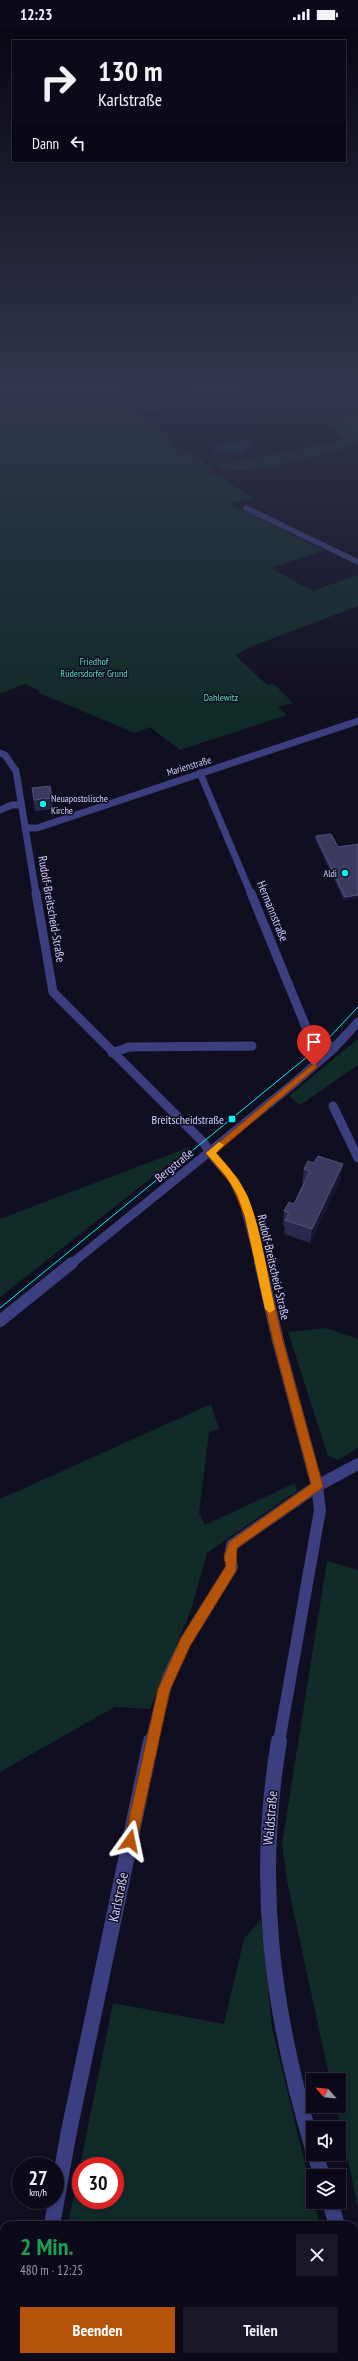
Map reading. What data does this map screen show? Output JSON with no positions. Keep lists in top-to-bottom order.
{
  "streets": {
    "street": [
      "Marienstraße",
      "Rudolf-Breitscheid-Straße",
      "Hermannstraße",
      "Bergstraße",
      "Waldstraße",
      "Karlstraße"
    ]
  },
  "crossings": [
    ["Marienstraße", "Rudolf-Breitscheid-Straße"],
    ["Marienstraße", "Hermannstraße"],
    ["Rudolf-Breitscheid-Straße", "Bergstraße"],
    ["Rudolf-Breitscheid-Straße", "Waldstraße"],
    ["Rudolf-Breitscheid-Straße", "Karlstraße"],
    ["Hermannstraße", "Bergstraße"],
    ["Waldstraße", "Karlstraße"]
  ],
  "parks": ["Friedhof Rüdersdorfer Grund", "Dahlewitz"],
  "places": {
    "other": ["Neuapostolische Kirche", "Aldi"],
    "transit": ["Breitscheidstraße"]
  },
  "north": "top left",
  "page": {
    "status": "12:23",
    "turn": ["130 m", "Karlstraße"],
    "then": "Dann",
    "speed": "27 km/h",
    "limit": "30",
    "heading": ["2 Min.", "480 m · 12:25"],
    "buttons": ["Beenden", "Teilen"]
  }
}
